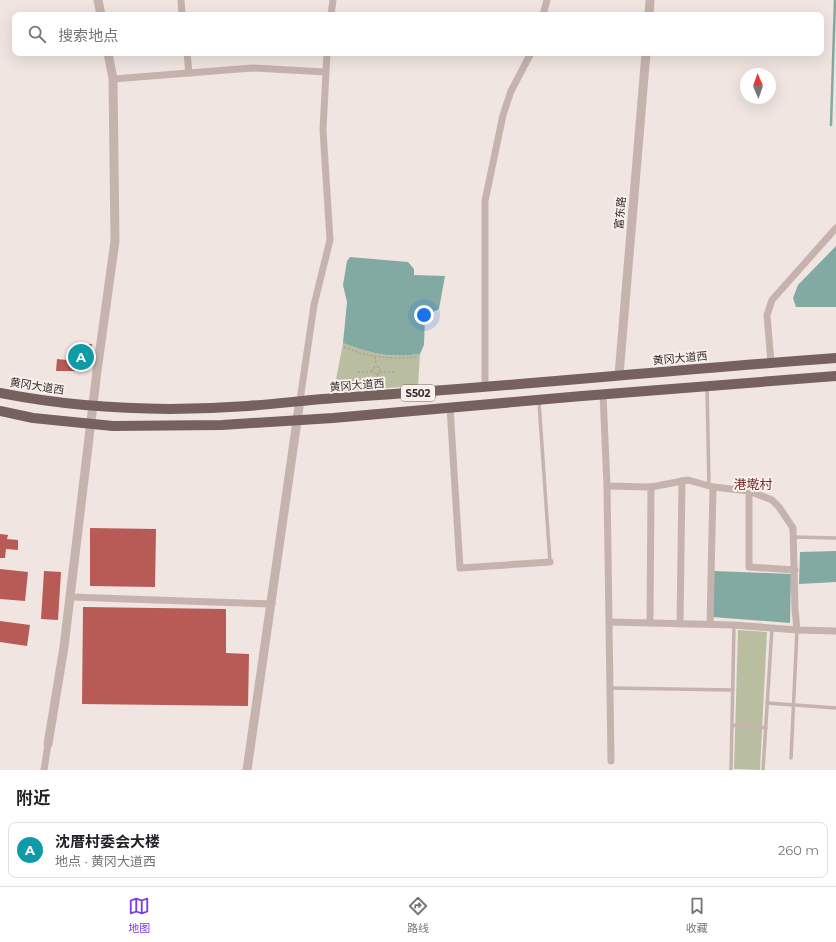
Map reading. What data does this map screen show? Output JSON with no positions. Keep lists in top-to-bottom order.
{
  "streets": {
    "main road": ["黄冈大道西", "S502"],
    "street": ["富东路"]
  },
  "crossings": [
    ["富东路", "黄冈大道西"]
  ],
  "districts": ["港墘村"],
  "north": "top",
  "page": {
    "search": "搜索地点",
    "pins": "A",
    "heading": "附近",
    "list": [
      {
        "mark": "A",
        "name": "沈厝村委会大楼",
        "note": "地点 · 黄冈大道西",
        "value": "260 m"
      }
    ],
    "nav": ["地图", "路线", "收藏"]
  }
}
